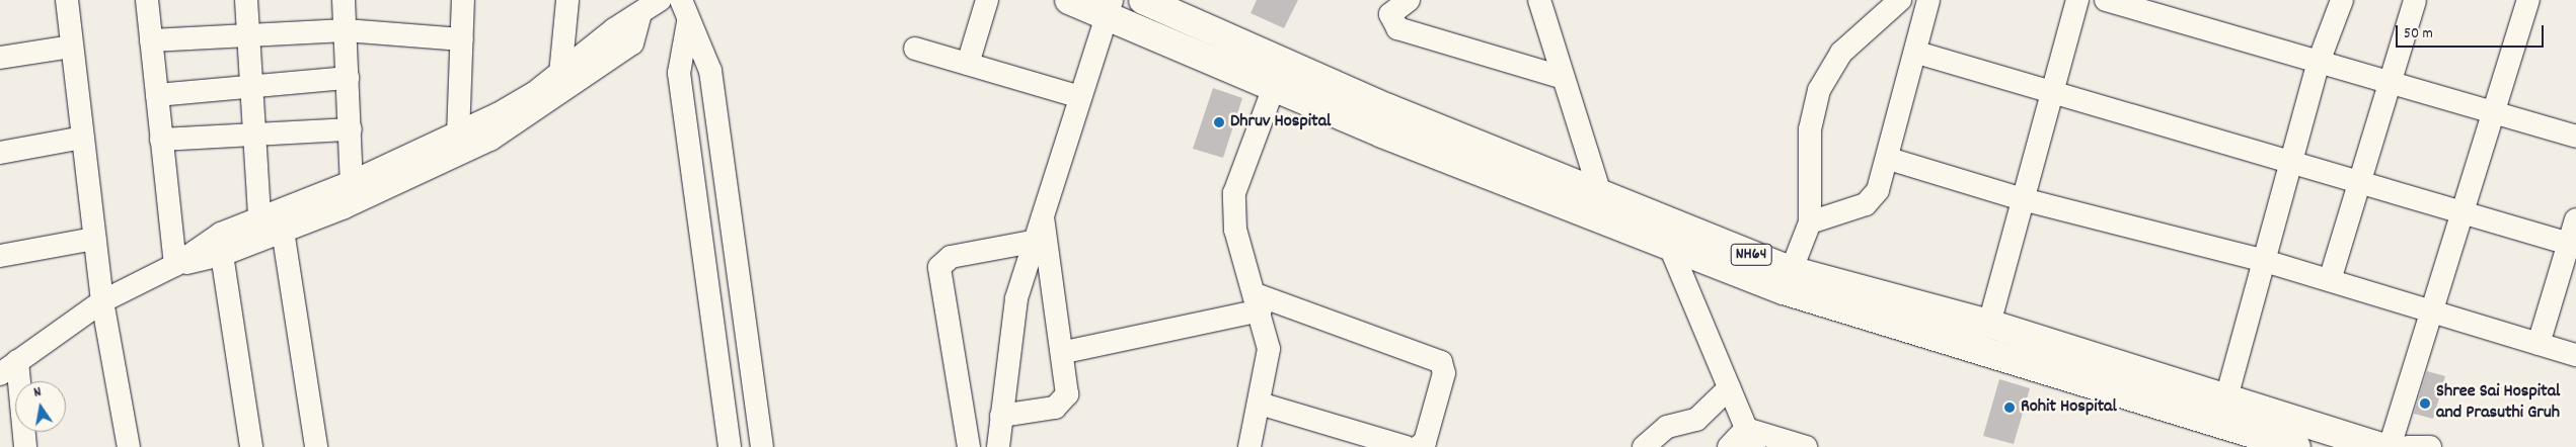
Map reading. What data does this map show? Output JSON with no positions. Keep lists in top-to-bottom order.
{
  "streets": {
    "main road": ["NH64"]
  },
  "places": ["Dhruv Hospital", "Shree Sai Hospital and Prasuthi Gruh", "Rohit Hospital"],
  "scale_bar": "50 m",
  "north": "top"
}
